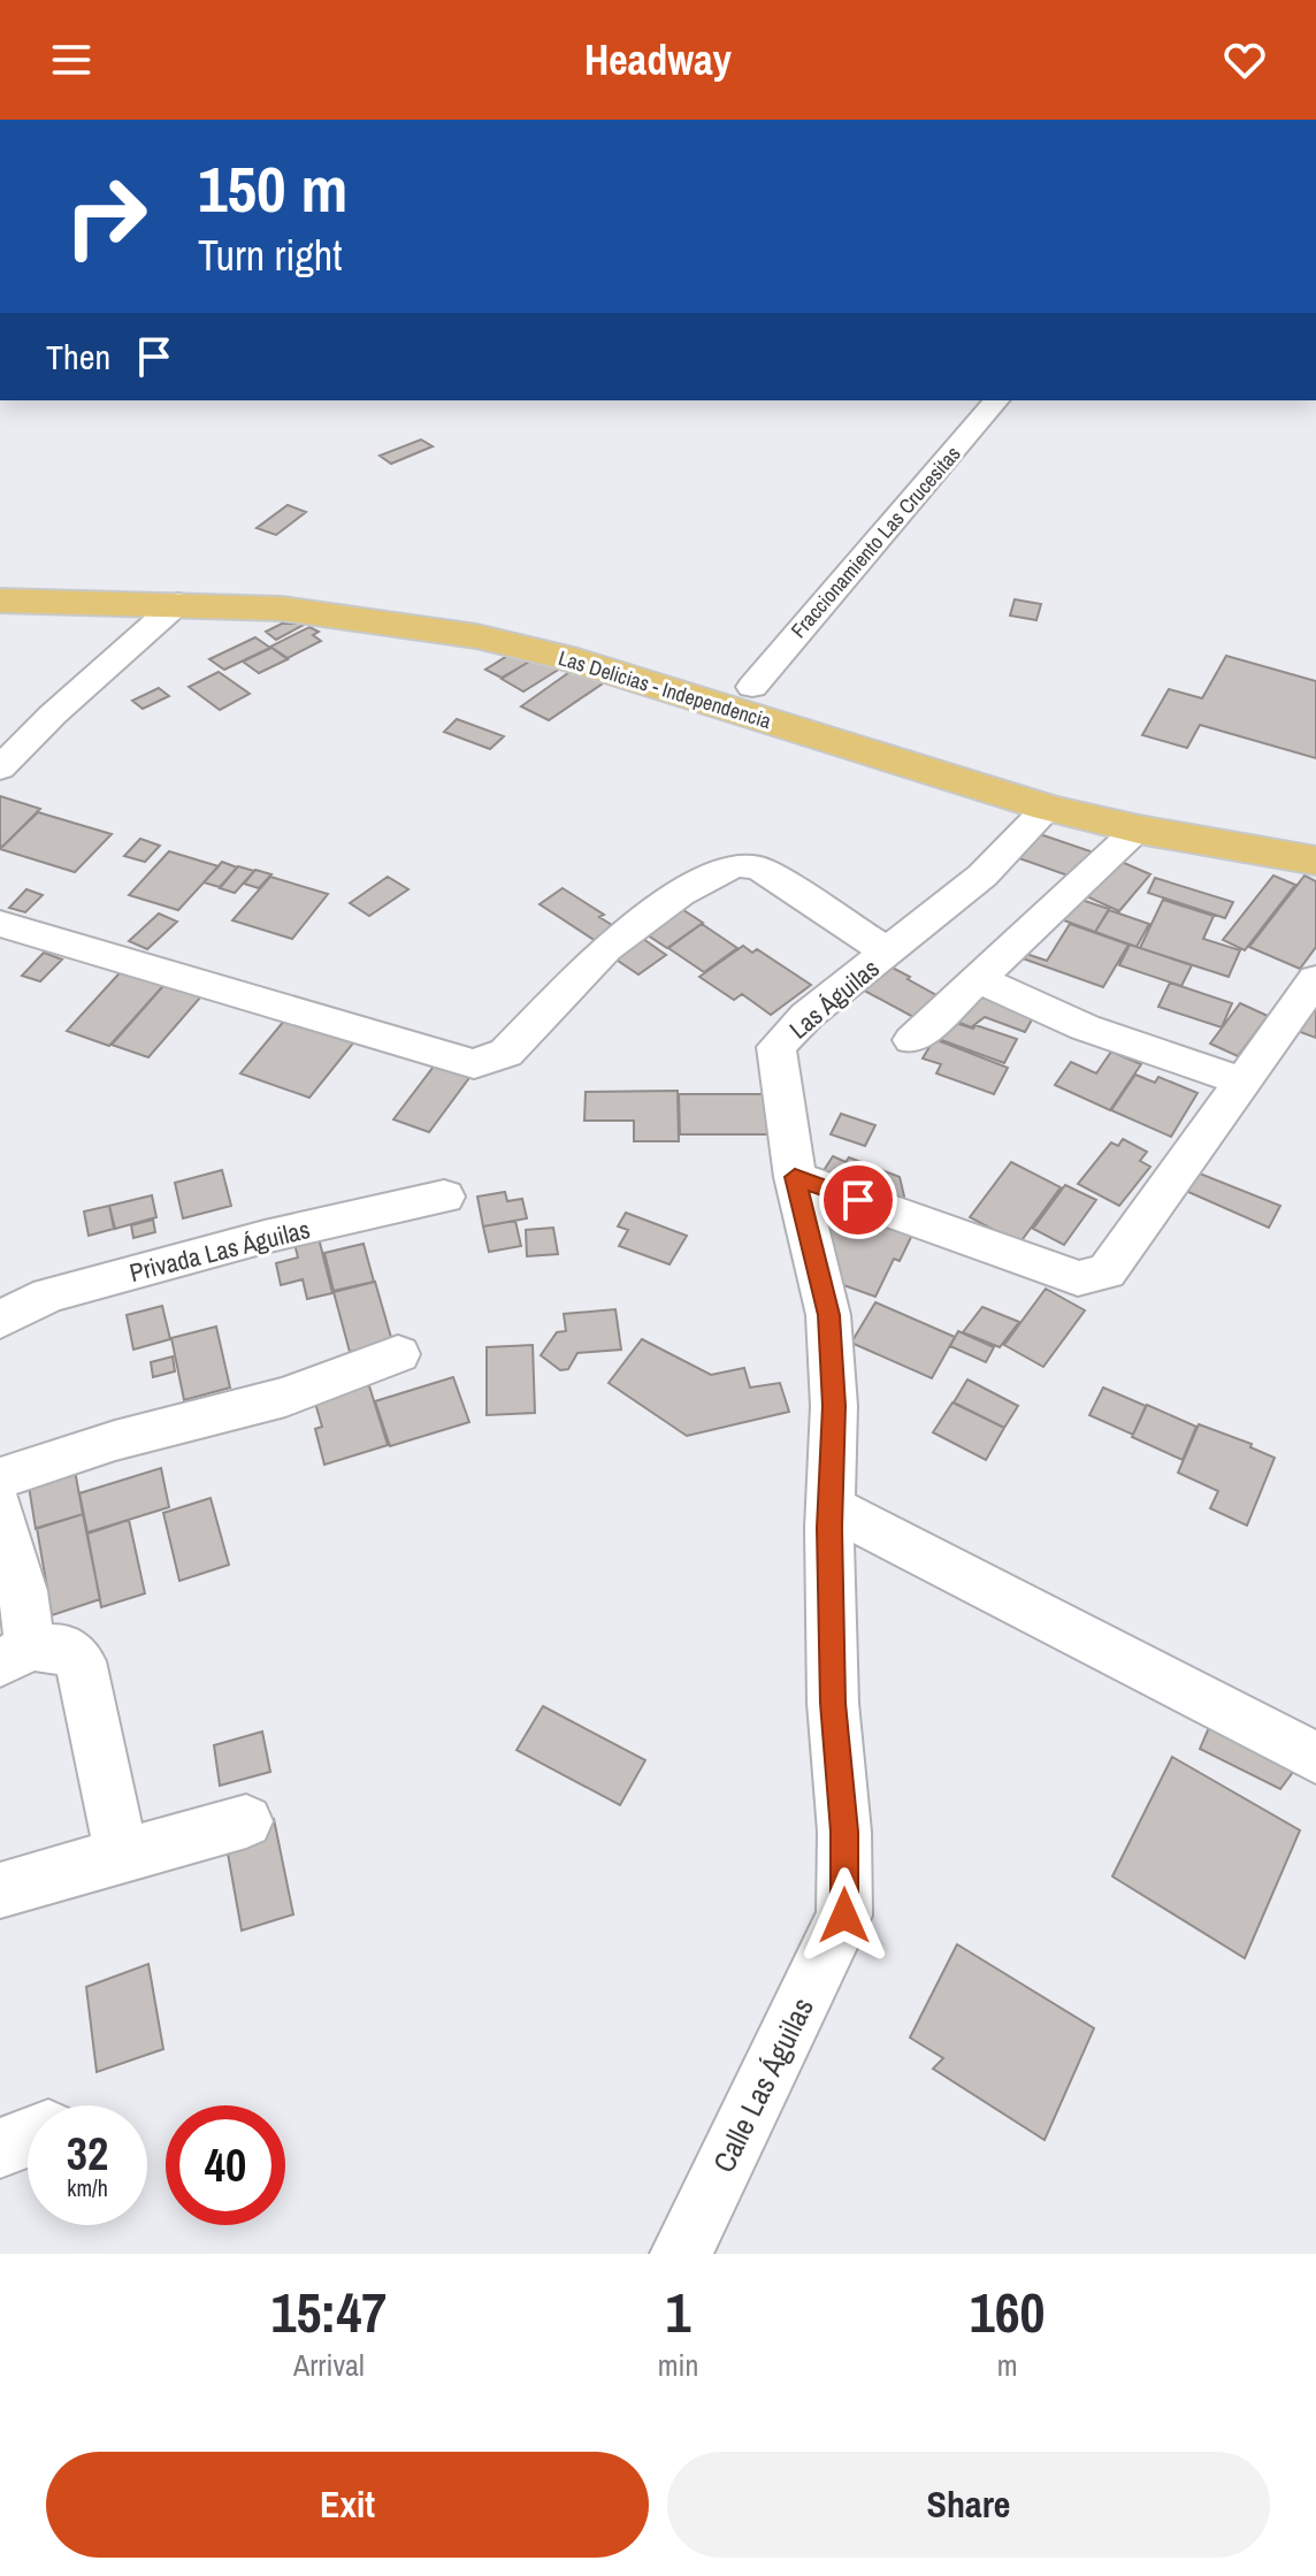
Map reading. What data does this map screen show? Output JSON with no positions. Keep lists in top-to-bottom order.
{
  "streets": {
    "main road": ["Las Delicias - Independencia"],
    "street": [
      "Fraccionamiento Las Crucesitas",
      "Las Águilas",
      "Privada Las Águilas",
      "Calle Las Águilas"
    ]
  },
  "crossings": [
    ["Fraccionamiento Las Crucesitas", "Las Delicias - Independencia"],
    ["Las Delicias - Independencia", "Las Águilas"],
    ["Las Águilas", "Calle Las Águilas"]
  ],
  "page": {
    "header": "Headway",
    "turn": ["150 m", "Turn right"],
    "then": "Then",
    "speed": "32 km/h",
    "limit": "40",
    "eta": [
      "15:47",
      "Arrival",
      "1",
      "min",
      "160",
      "m"
    ],
    "buttons": ["Exit", "Share"]
  }
}
